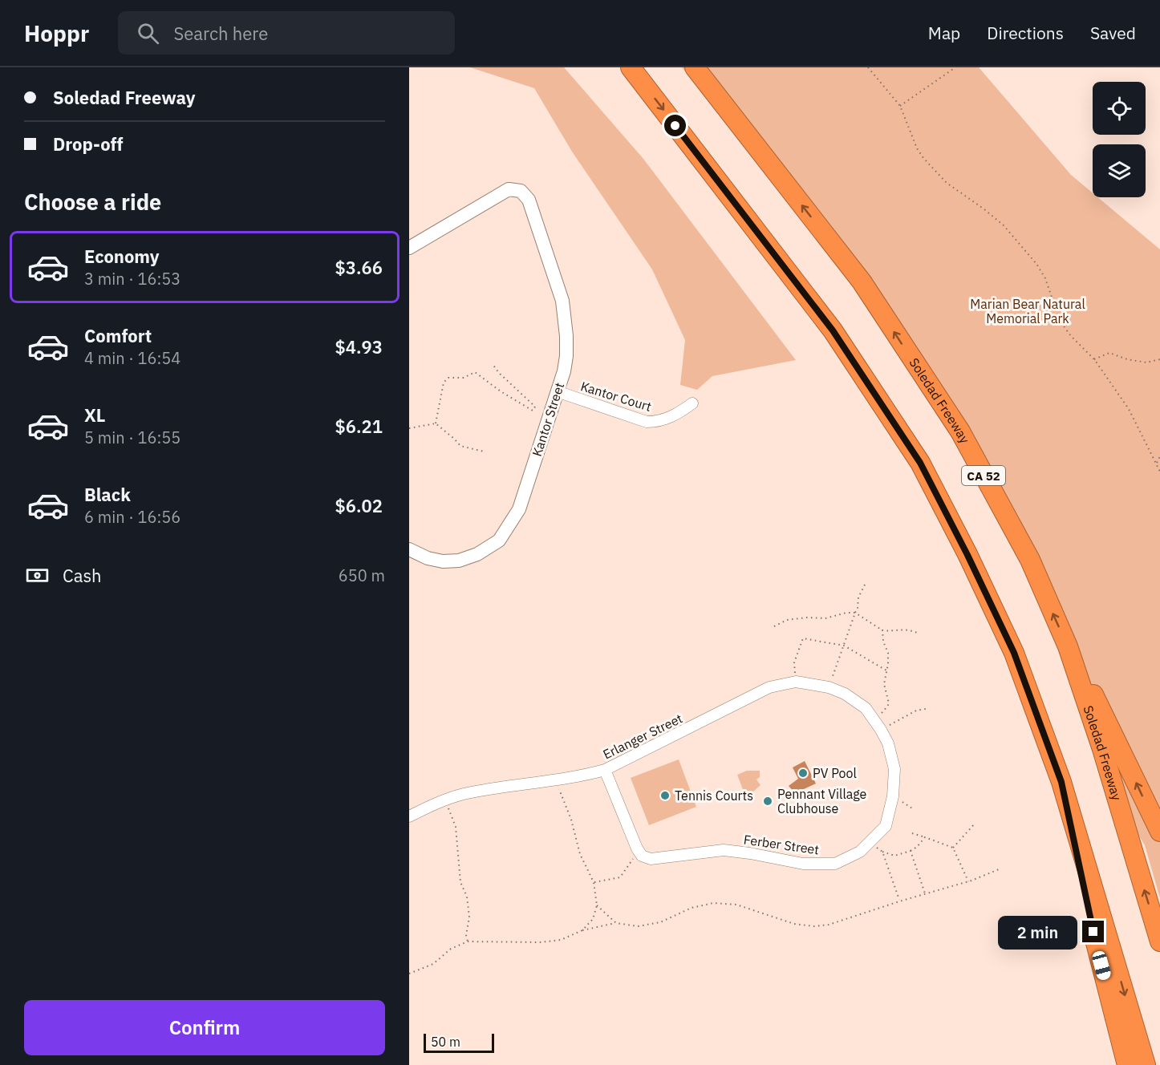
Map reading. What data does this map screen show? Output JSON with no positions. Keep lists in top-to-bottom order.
{
  "streets": {
    "highway": ["Soledad Freeway", "CA 52"],
    "street": [
      "Kantor Court",
      "Kantor Street",
      "Erlanger Street",
      "Ferber Street"
    ]
  },
  "crossings": [
    ["Kantor Court", "Kantor Street"],
    ["Erlanger Street", "Ferber Street"]
  ],
  "parks": ["Marian Bear Natural Memorial Park"],
  "places": ["PV Pool", "Tennis Courts", "Pennant Village Clubhouse"],
  "scale_bar": "50 m",
  "page": {
    "header": "Hoppr",
    "search": "Search here",
    "nav": ["Map", "Directions", "Saved"],
    "banner": ["Soledad Freeway", "Drop-off"],
    "heading": "Choose a ride",
    "list": [
      {
        "name": "Economy",
        "note": "3 min · 16:53",
        "value": "$3.66"
      },
      {
        "name": "Comfort",
        "note": "4 min · 16:54",
        "value": "$4.93"
      },
      {
        "name": "XL",
        "note": "5 min · 16:55",
        "value": "$6.21"
      },
      {
        "name": "Black",
        "note": "6 min · 16:56",
        "value": "$6.02"
      }
    ],
    "pay": ["Cash", "650 m"],
    "bubble": "2 min",
    "buttons": "Confirm",
    "scale": "50 m"
  }
}
